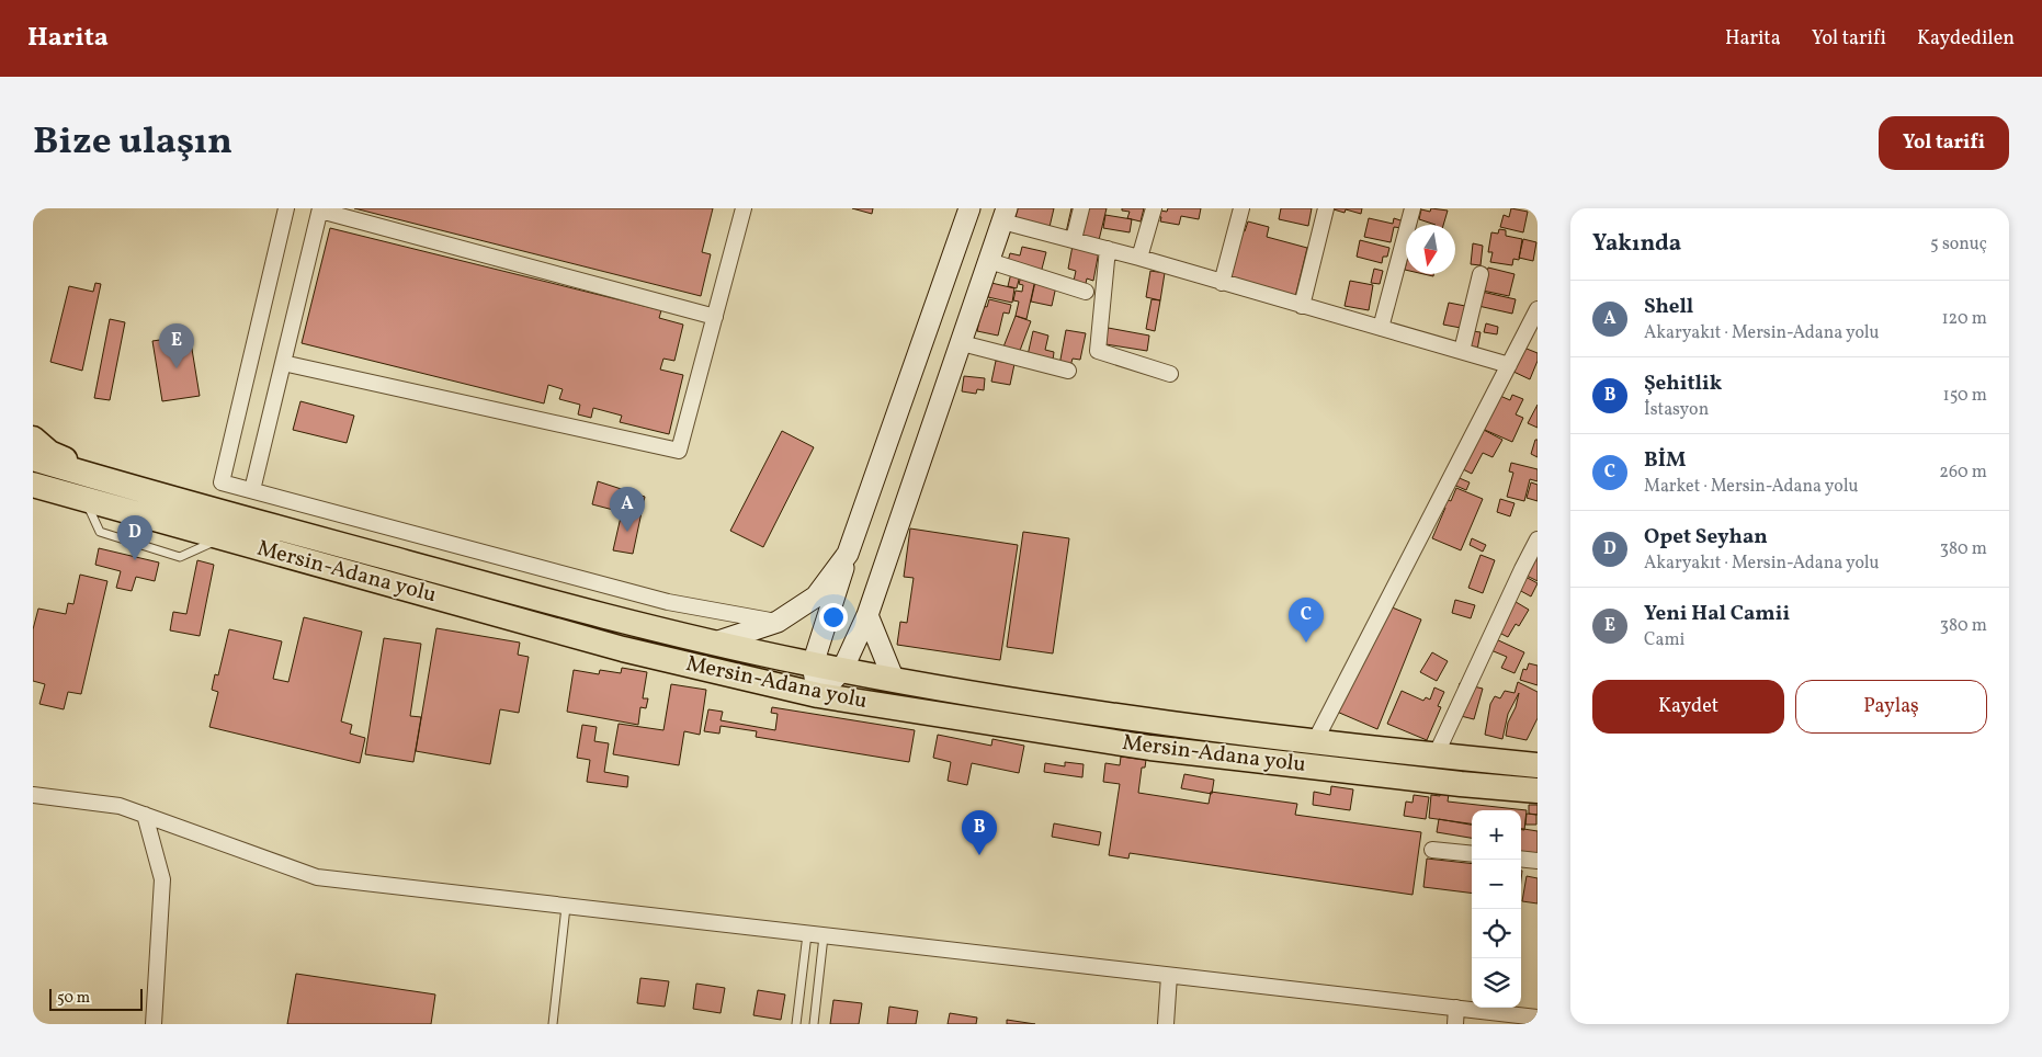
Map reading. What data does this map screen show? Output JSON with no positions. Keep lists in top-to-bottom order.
{
  "streets": {
    "highway": ["Mersin-Adana yolu"]
  },
  "scale_bar": "50 m",
  "north": "bottom",
  "page": {
    "header": "Harita",
    "nav": ["Harita", "Yol tarifi", "Kaydedilen"],
    "title": "Bize ulaşın",
    "buttons": [
      "Yol tarifi",
      ["Kaydet", "Paylaş"]
    ],
    "heading": ["Yakında", "5 sonuç"],
    "list": [
      {
        "mark": "A",
        "name": "Shell",
        "note": "Akaryakıt · Mersin-Adana yolu",
        "value": "120 m"
      },
      {
        "mark": "B",
        "name": "Şehitlik",
        "note": "İstasyon",
        "value": "150 m"
      },
      {
        "mark": "C",
        "name": "BİM",
        "note": "Market · Mersin-Adana yolu",
        "value": "260 m"
      },
      {
        "mark": "D",
        "name": "Opet Seyhan",
        "note": "Akaryakıt · Mersin-Adana yolu",
        "value": "380 m"
      },
      {
        "mark": "E",
        "name": "Yeni Hal Camii",
        "note": "Cami",
        "value": "380 m"
      }
    ],
    "pins": [
      "E",
      "A",
      "D",
      "C",
      "B"
    ],
    "map_buttons": ["+", "−"],
    "scale": "50 m"
  }
}
